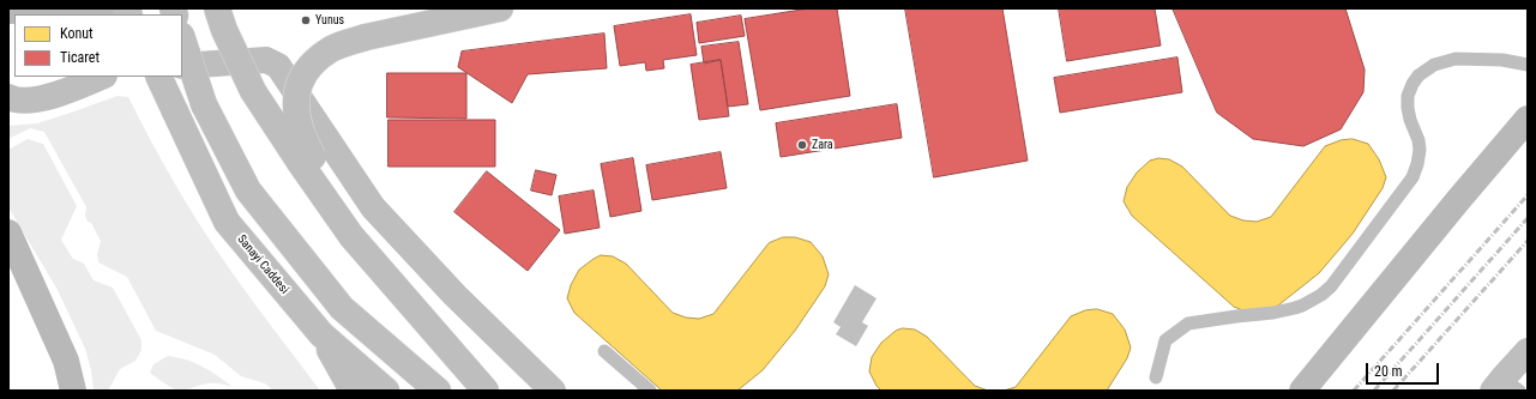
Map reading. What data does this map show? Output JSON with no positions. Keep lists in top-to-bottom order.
{
  "streets": {
    "main road": ["Sanayi Caddesi"]
  },
  "places": ["Yunus", "Zara"],
  "legend": ["Konut", "Ticaret"],
  "scale_bar": "20 m"
}
